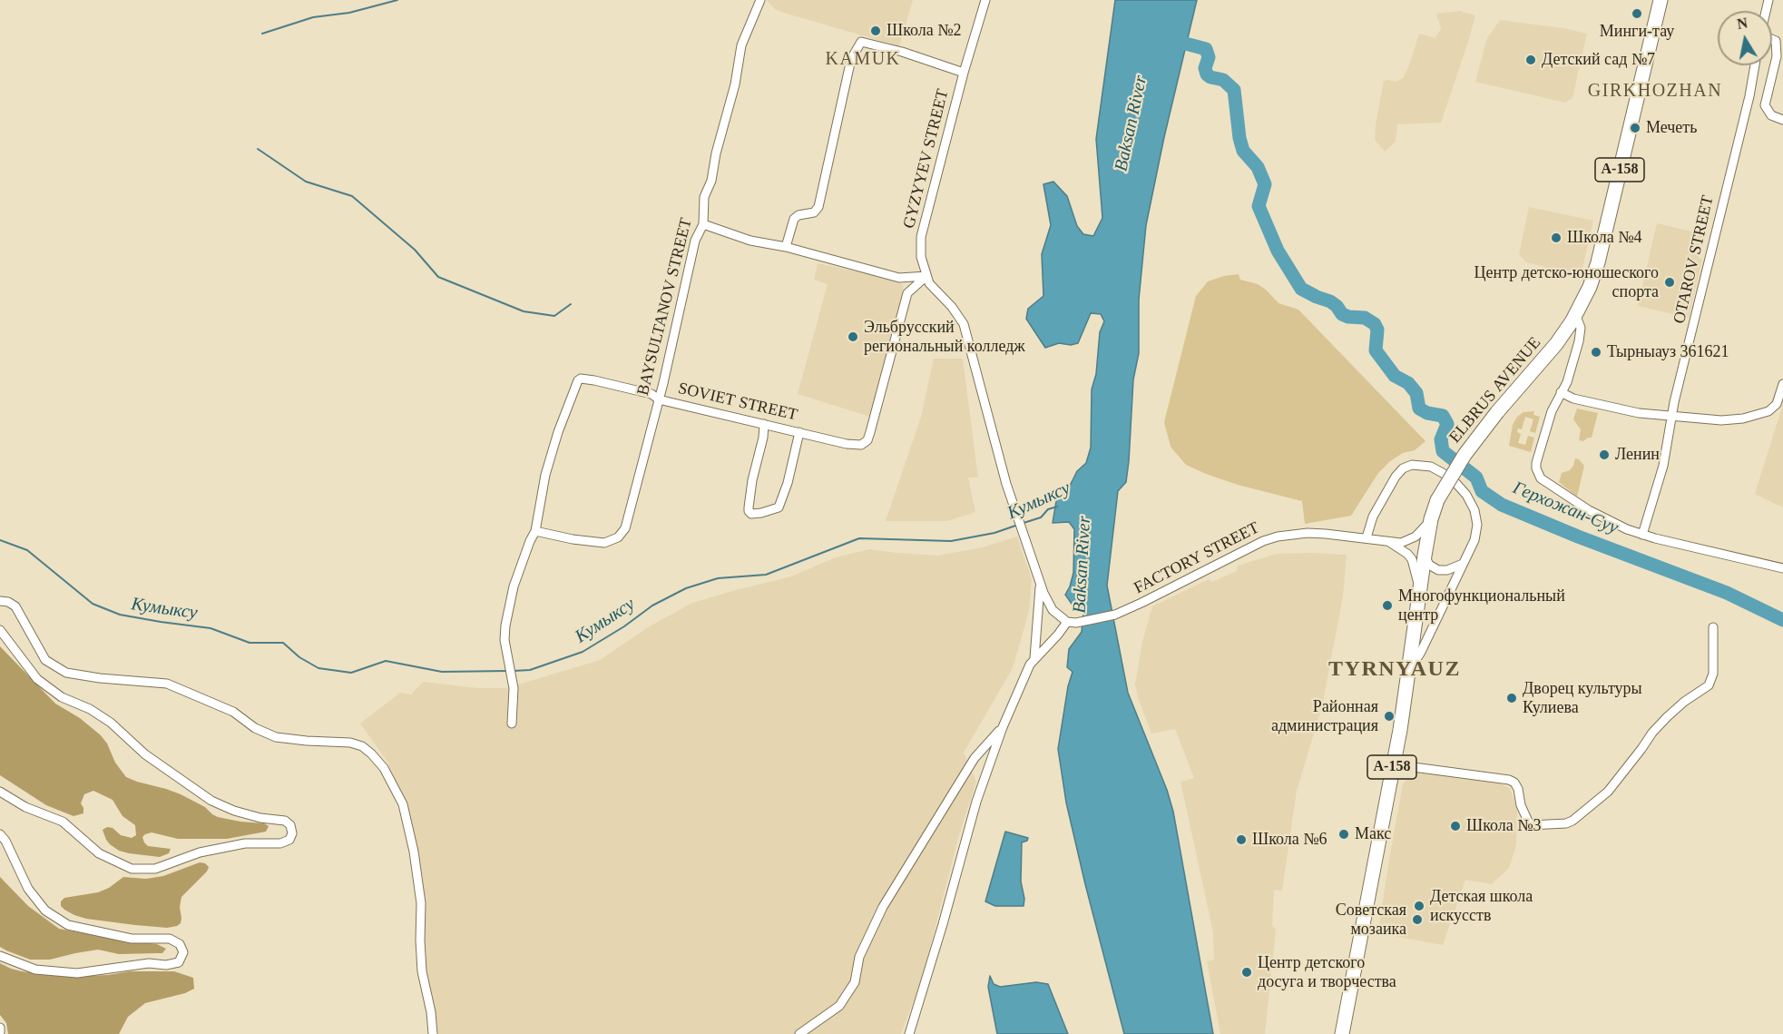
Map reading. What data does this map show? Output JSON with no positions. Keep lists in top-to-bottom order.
{
  "streets": {
    "main road": ["А-158", "ELBRUS AVENUE"],
    "street": [
      "GYZYYEV STREET",
      "OTAROV STREET",
      "BAYSULTANOV STREET",
      "SOVIET STREET",
      "FACTORY STREET"
    ]
  },
  "crossings": [
    ["GYZYYEV STREET", "SOVIET STREET"],
    ["BAYSULTANOV STREET", "SOVIET STREET"]
  ],
  "districts": ["KAMUK", "GIRKHOZHAN", "TYRNYAUZ"],
  "water": ["Baksan River", "Кумыксу", "Герхожан-Суу"],
  "places": [
    "Минги-тау",
    "Школа №2",
    "Детский сад №7",
    "Мечеть",
    "Школа №4",
    "Центр детско-юношеского спорта",
    "Эльбрусский региональный колледж",
    "Тырныауз 361621",
    "Ленин",
    "Многофункциональный центр",
    "Дворец культуры Кулиева",
    "Районная администрация",
    "Школа №3",
    "Макс",
    "Школа №6",
    "Детская школа искусств",
    "Советская мозаика",
    "Центр детского досуга и творчества"
  ],
  "north": "top"
}
